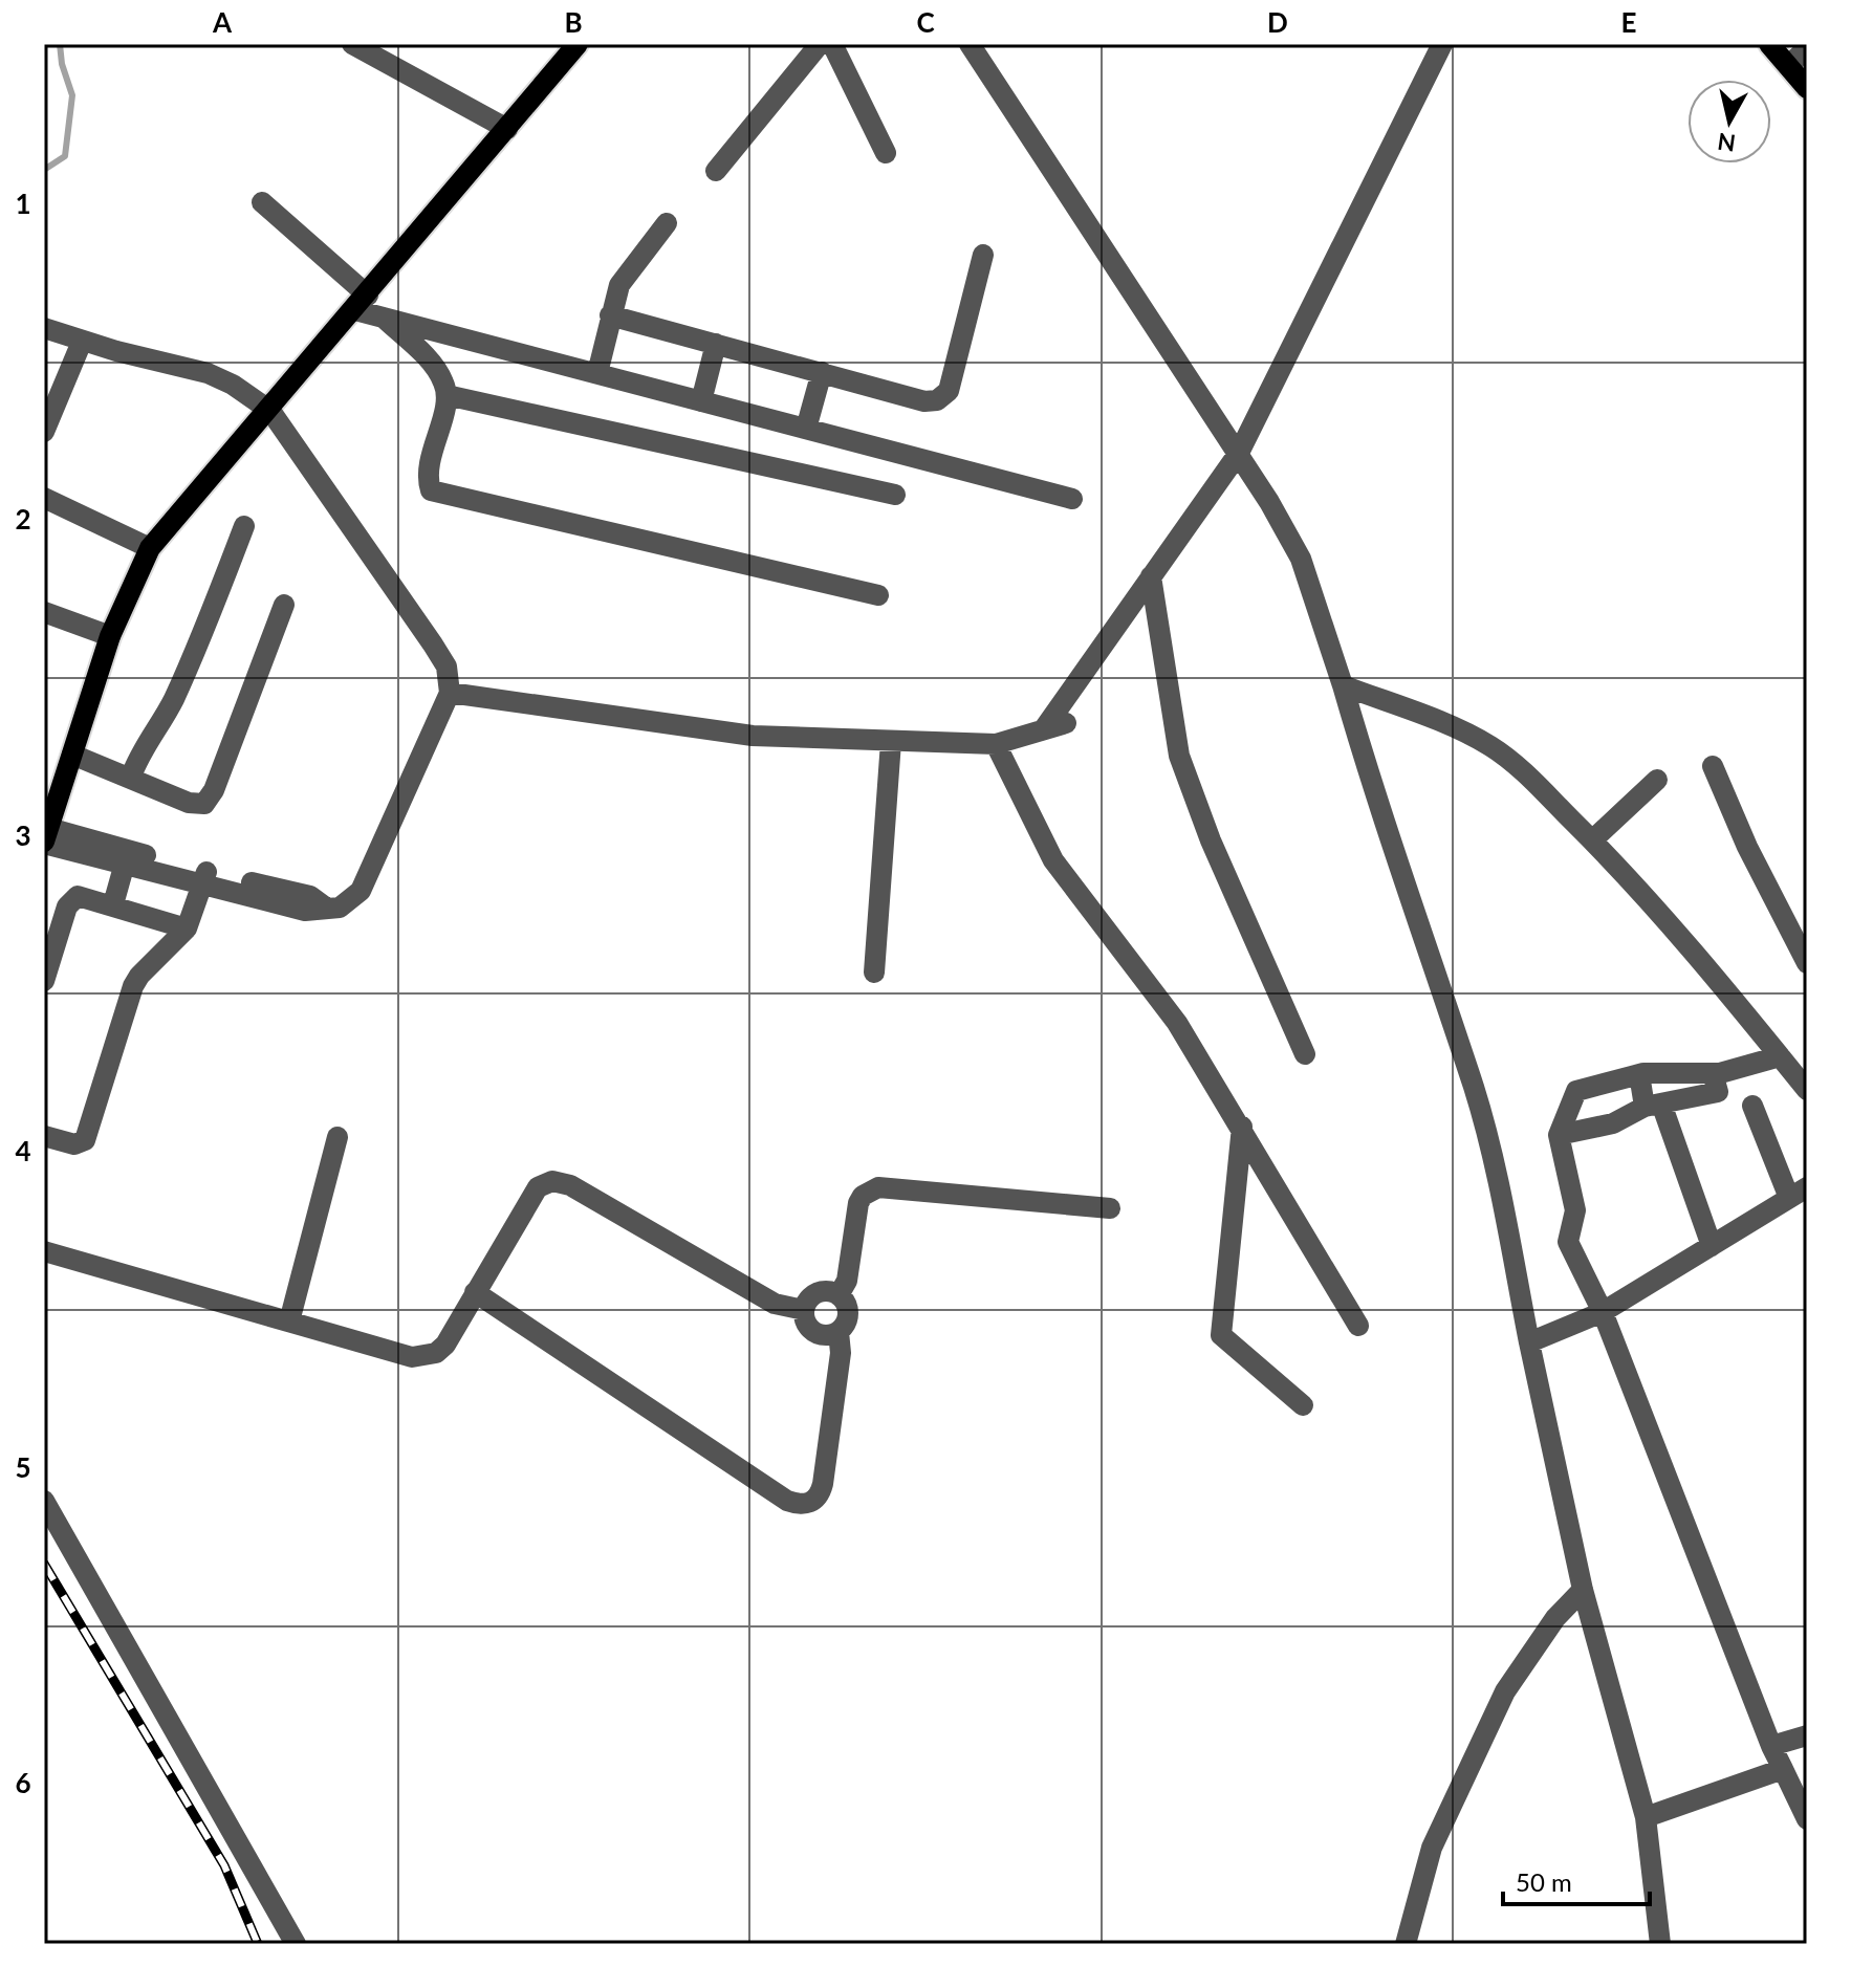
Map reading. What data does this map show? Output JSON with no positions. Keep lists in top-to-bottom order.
{
  "scale_bar": "50 m",
  "north": "bottom",
  "grid": {
    "columns": [
      "A",
      "B",
      "C",
      "D",
      "E"
    ],
    "rows": [
      "1",
      "2",
      "3",
      "4",
      "5",
      "6"
    ]
  }
}
